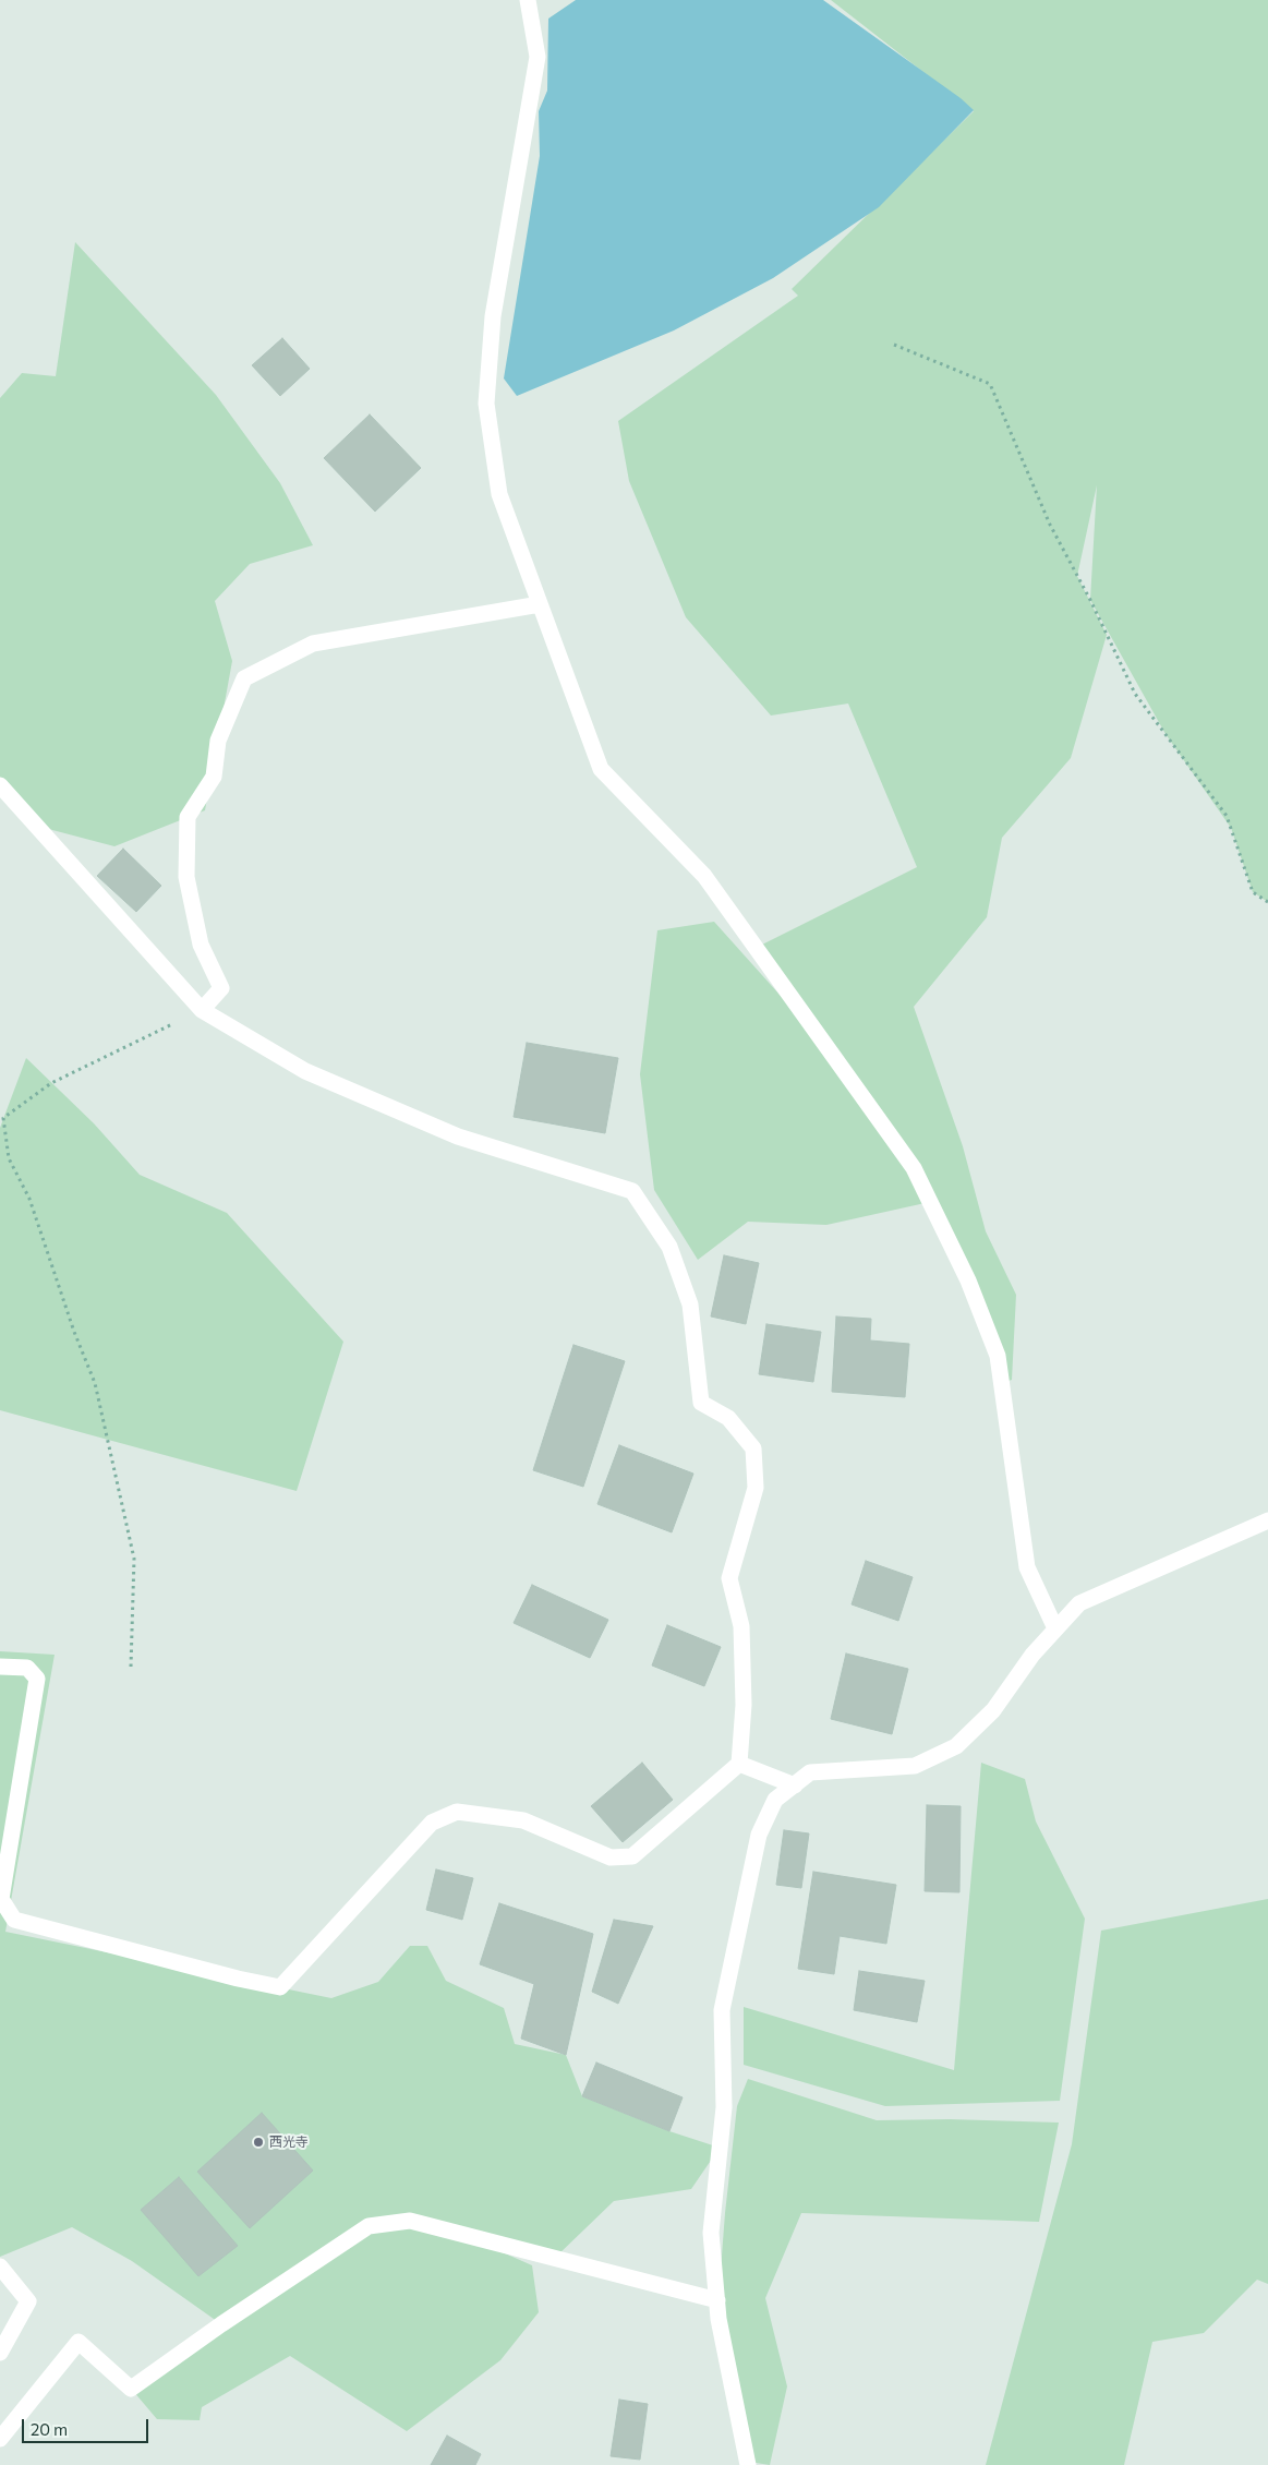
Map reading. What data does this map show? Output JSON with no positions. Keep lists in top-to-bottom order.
{
  "places": ["西光寺"],
  "scale_bar": "20 m"
}
